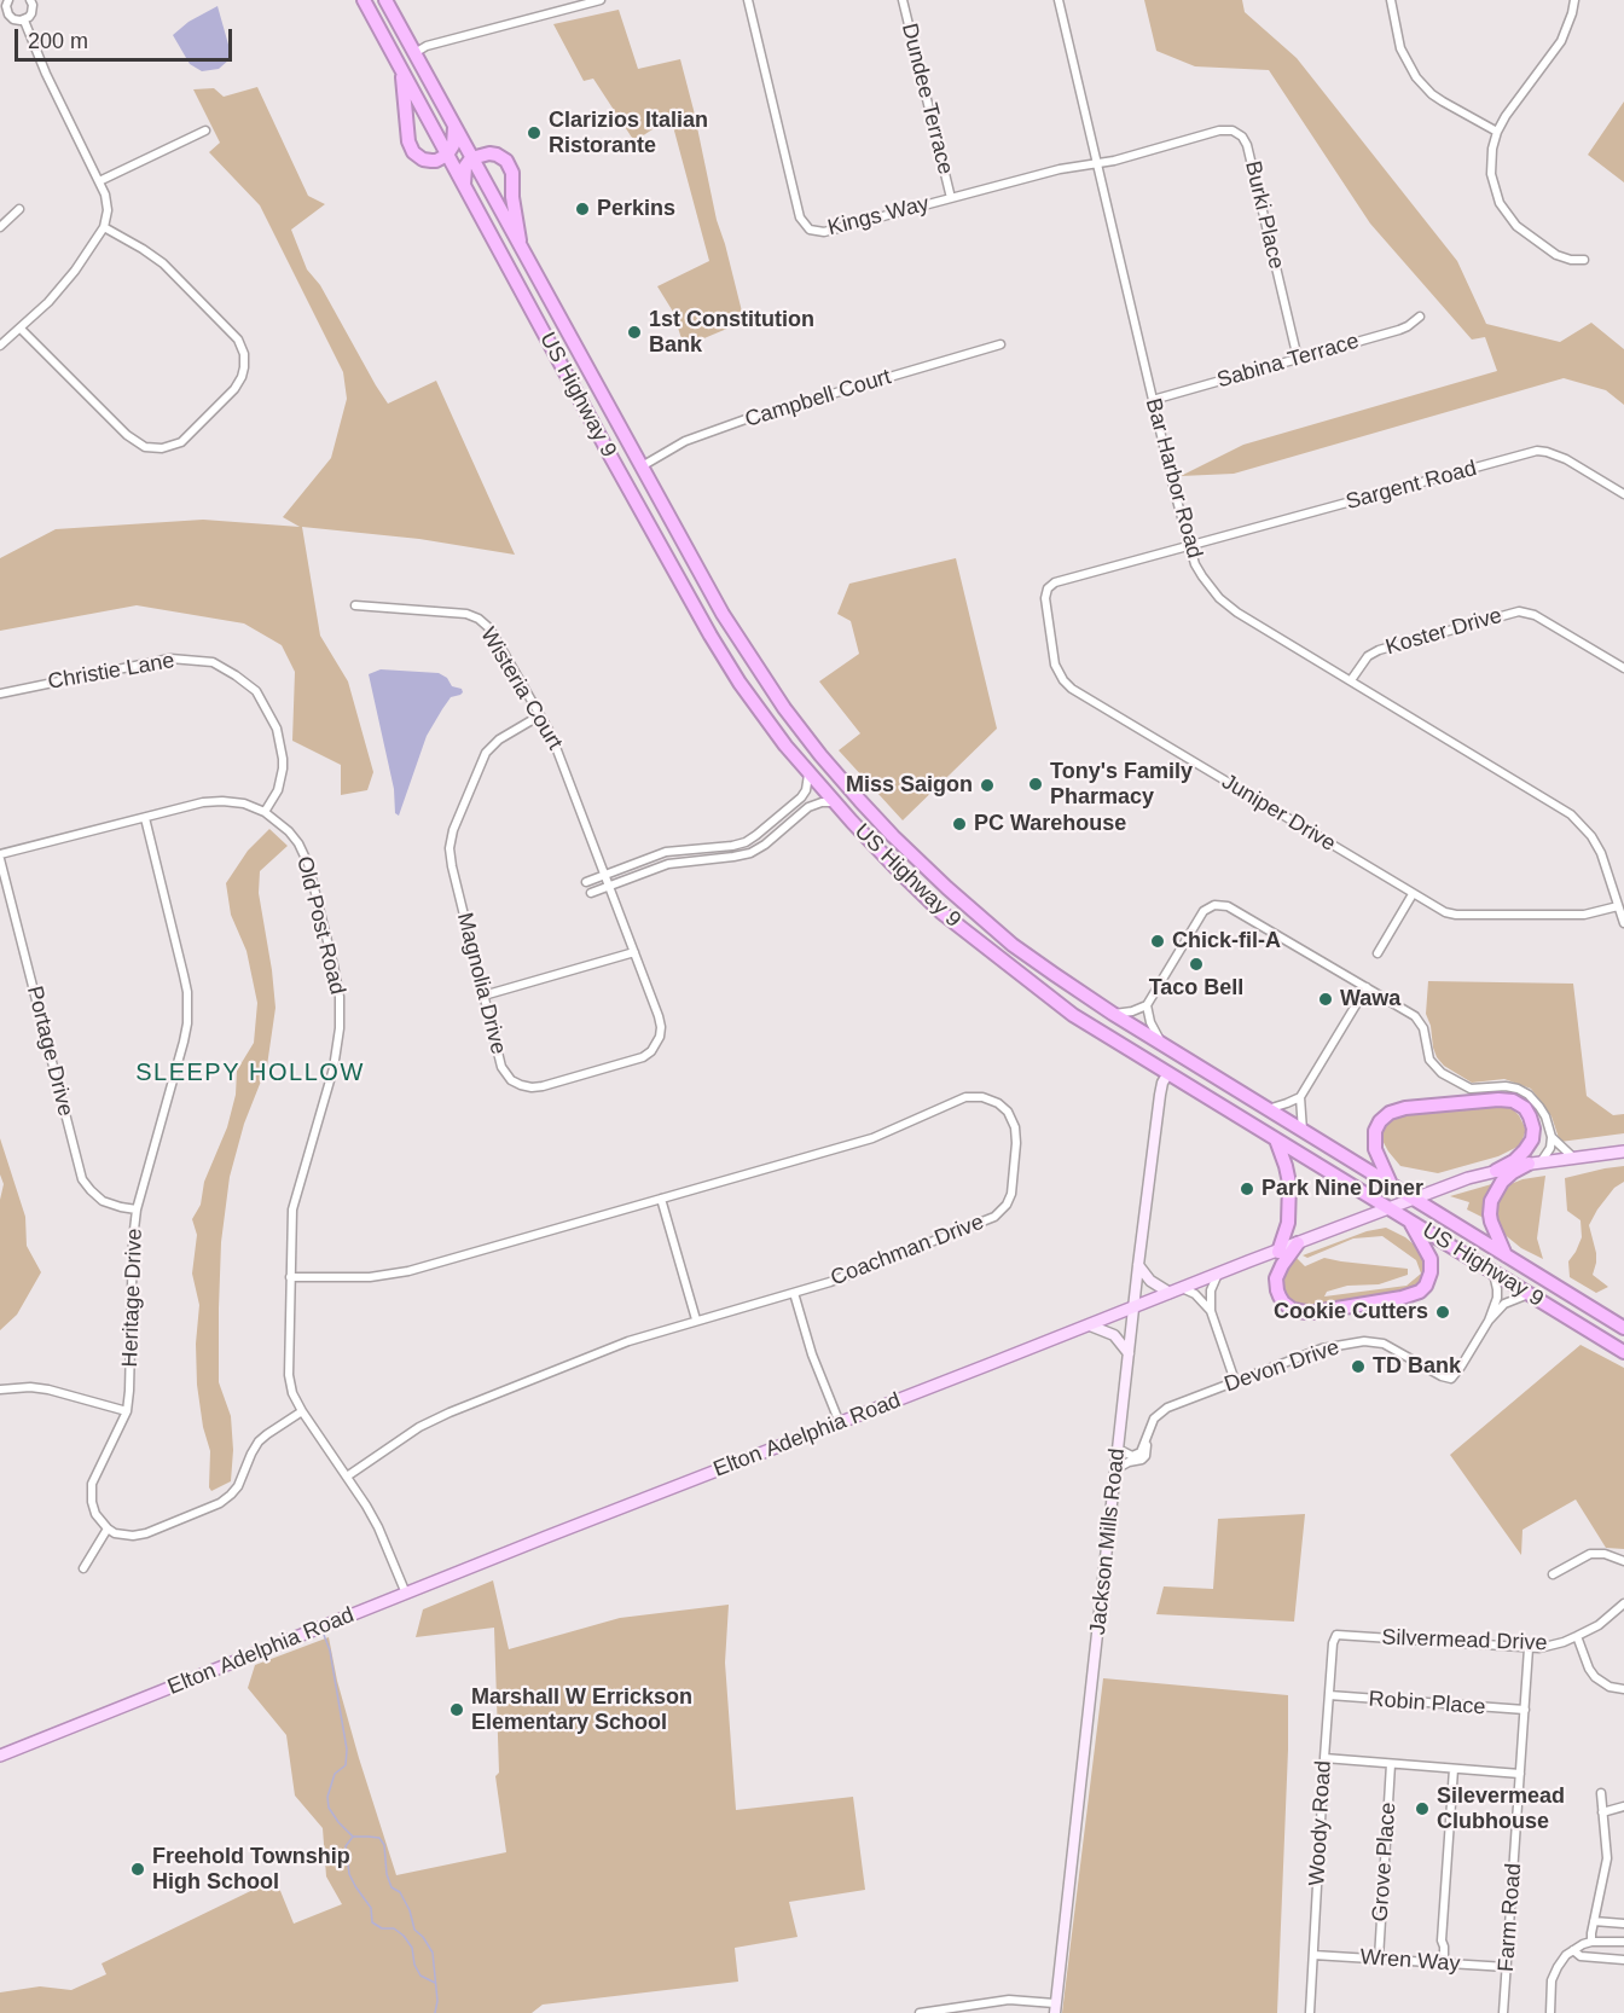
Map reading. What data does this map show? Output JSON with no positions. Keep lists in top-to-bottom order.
{
  "streets": {
    "highway": ["US Highway 9"],
    "main road": ["Elton Adelphia Road", "Jackson Mills Road"],
    "street": [
      "Dundee Terrace",
      "Burki Place",
      "Kings Way",
      "Sabina Terrace",
      "Campbell Court",
      "Bar Harbor Road",
      "Sargent Road",
      "Koster Drive",
      "Christie Lane",
      "Wisteria Court",
      "Juniper Drive",
      "Old Post Road",
      "Magnolia Drive",
      "Portage Drive",
      "Coachman Drive",
      "Heritage Drive",
      "Devon Drive",
      "Silvermead Drive",
      "Robin Place",
      "Woody Road",
      "Grove Place",
      "Farm Road",
      "Wren Way"
    ]
  },
  "crossings": [
    ["Dundee Terrace", "Kings Way"],
    ["Burki Place", "Kings Way"],
    ["Burki Place", "Sabina Terrace"],
    ["Burki Place", "Bar Harbor Road"],
    ["Kings Way", "Bar Harbor Road"],
    ["Sabina Terrace", "Bar Harbor Road"],
    ["US Highway 9", "Campbell Court"],
    ["US Highway 9", "Elton Adelphia Road"],
    ["US Highway 9", "Jackson Mills Road"],
    ["Bar Harbor Road", "Sargent Road"],
    ["Bar Harbor Road", "Koster Drive"],
    ["Bar Harbor Road", "Juniper Drive"],
    ["Sargent Road", "Juniper Drive"],
    ["Christie Lane", "Old Post Road"],
    ["Wisteria Court", "Magnolia Drive"],
    ["Old Post Road", "Coachman Drive"],
    ["Old Post Road", "Heritage Drive"],
    ["Old Post Road", "Elton Adelphia Road"],
    ["Portage Drive", "Heritage Drive"],
    ["Devon Drive", "Jackson Mills Road"],
    ["Elton Adelphia Road", "Jackson Mills Road"],
    ["Silvermead Drive", "Woody Road"],
    ["Silvermead Drive", "Farm Road"],
    ["Robin Place", "Woody Road"],
    ["Robin Place", "Farm Road"],
    ["Woody Road", "Wren Way"],
    ["Grove Place", "Wren Way"],
    ["Farm Road", "Wren Way"]
  ],
  "districts": ["SLEEPY HOLLOW"],
  "places": [
    "Clarizios Italian Ristorante",
    "Perkins",
    "1st Constitution Bank",
    "Tony's Family Pharmacy",
    "Miss Saigon",
    "PC Warehouse",
    "Chick-fil-A",
    "Taco Bell",
    "Wawa",
    "Park Nine Diner",
    "Cookie Cutters",
    "TD Bank",
    "Marshall W Errickson Elementary School",
    "Silevermead Clubhouse",
    "Freehold Township High School"
  ],
  "scale_bar": "200 m"
}
